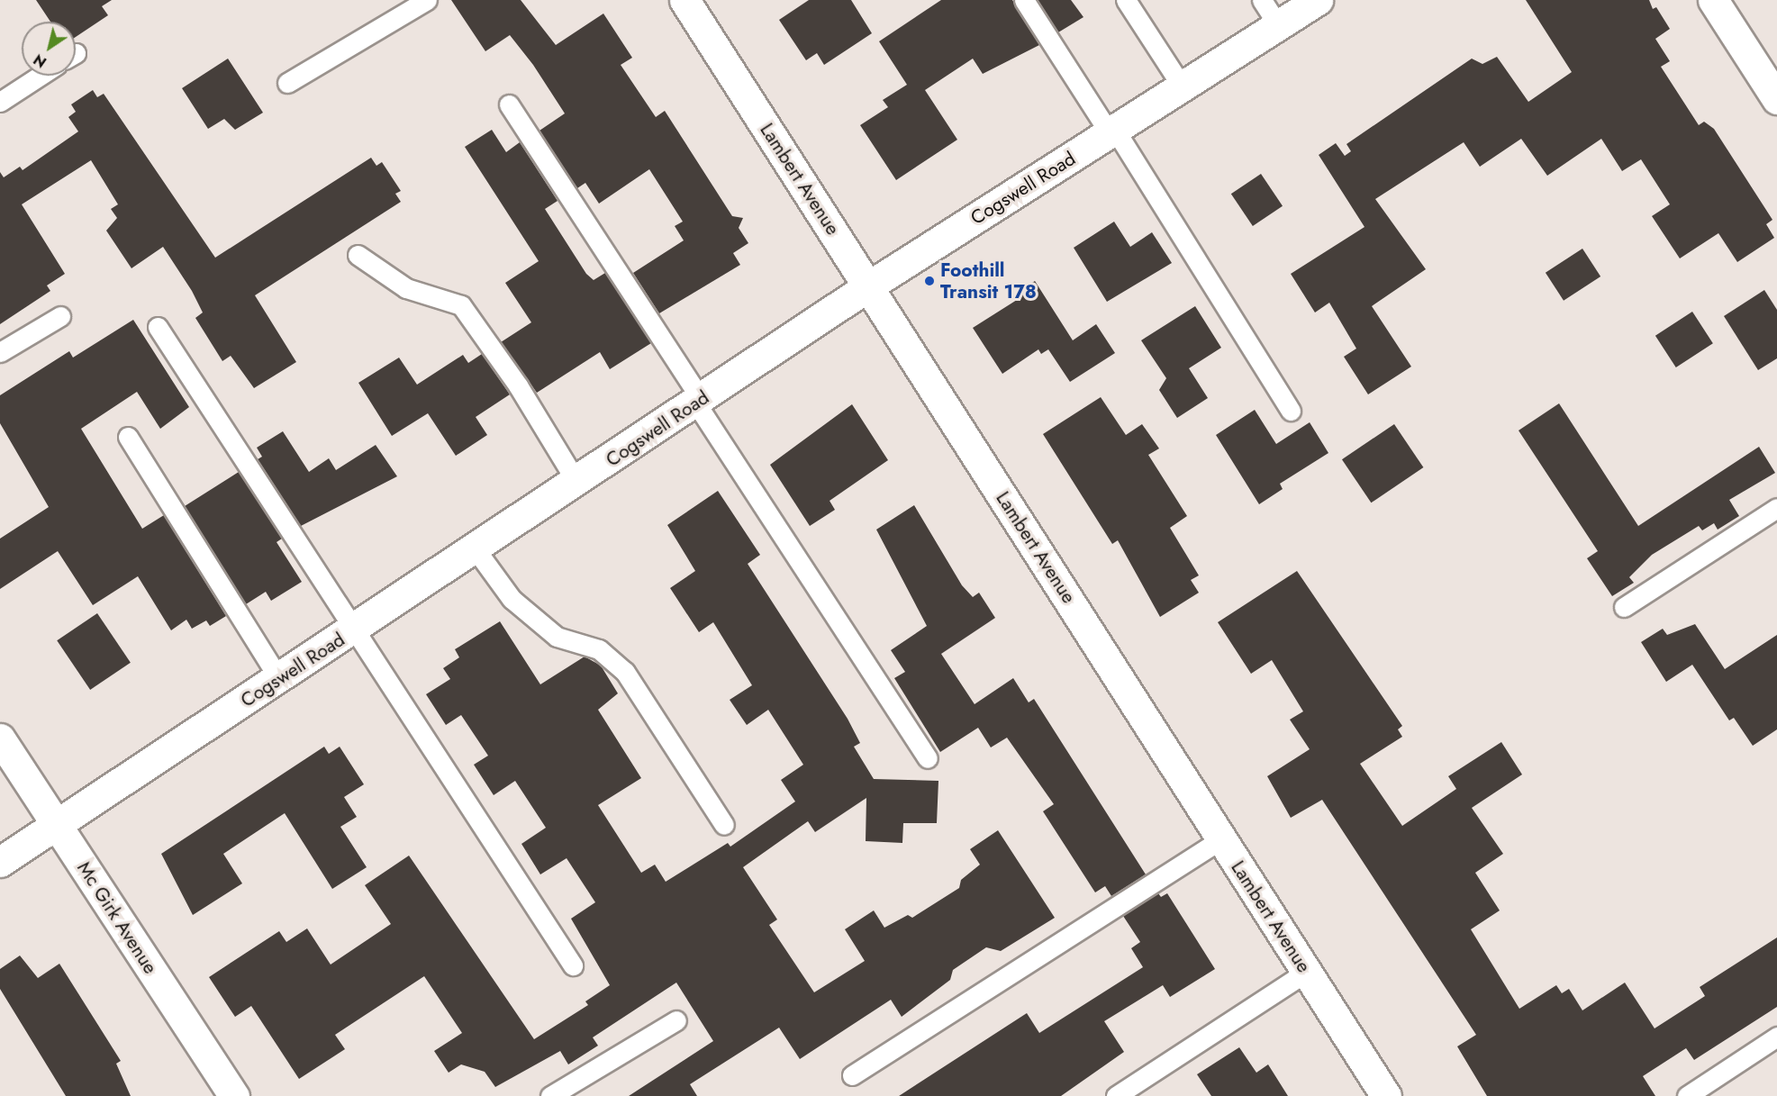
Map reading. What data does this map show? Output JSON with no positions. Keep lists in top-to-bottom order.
{
  "streets": {
    "street": ["Lambert Avenue", "Cogswell Road", "Mc Girk Avenue"]
  },
  "crossings": [
    ["Lambert Avenue", "Cogswell Road"],
    ["Cogswell Road", "Mc Girk Avenue"]
  ],
  "places": ["Foothill Transit 178"],
  "north": "bottom left"
}
